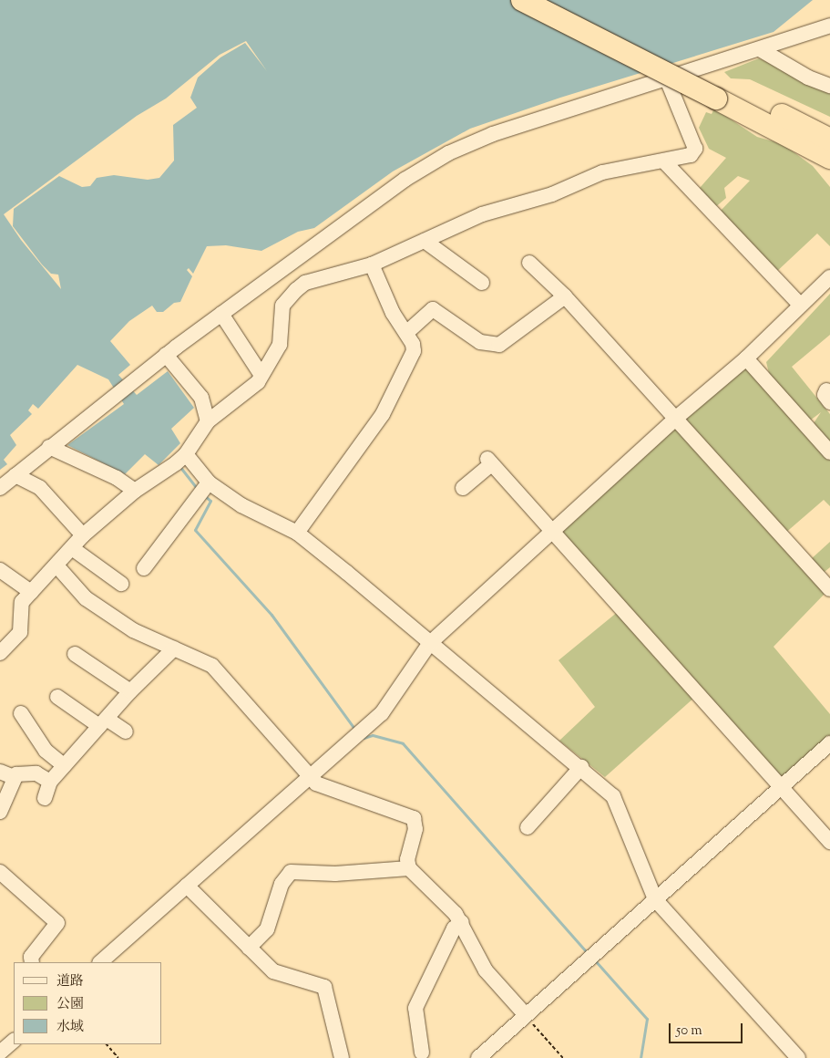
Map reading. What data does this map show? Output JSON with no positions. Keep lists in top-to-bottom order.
{
  "legend": ["道路", "公園", "水域"],
  "scale_bar": "50 m"
}
